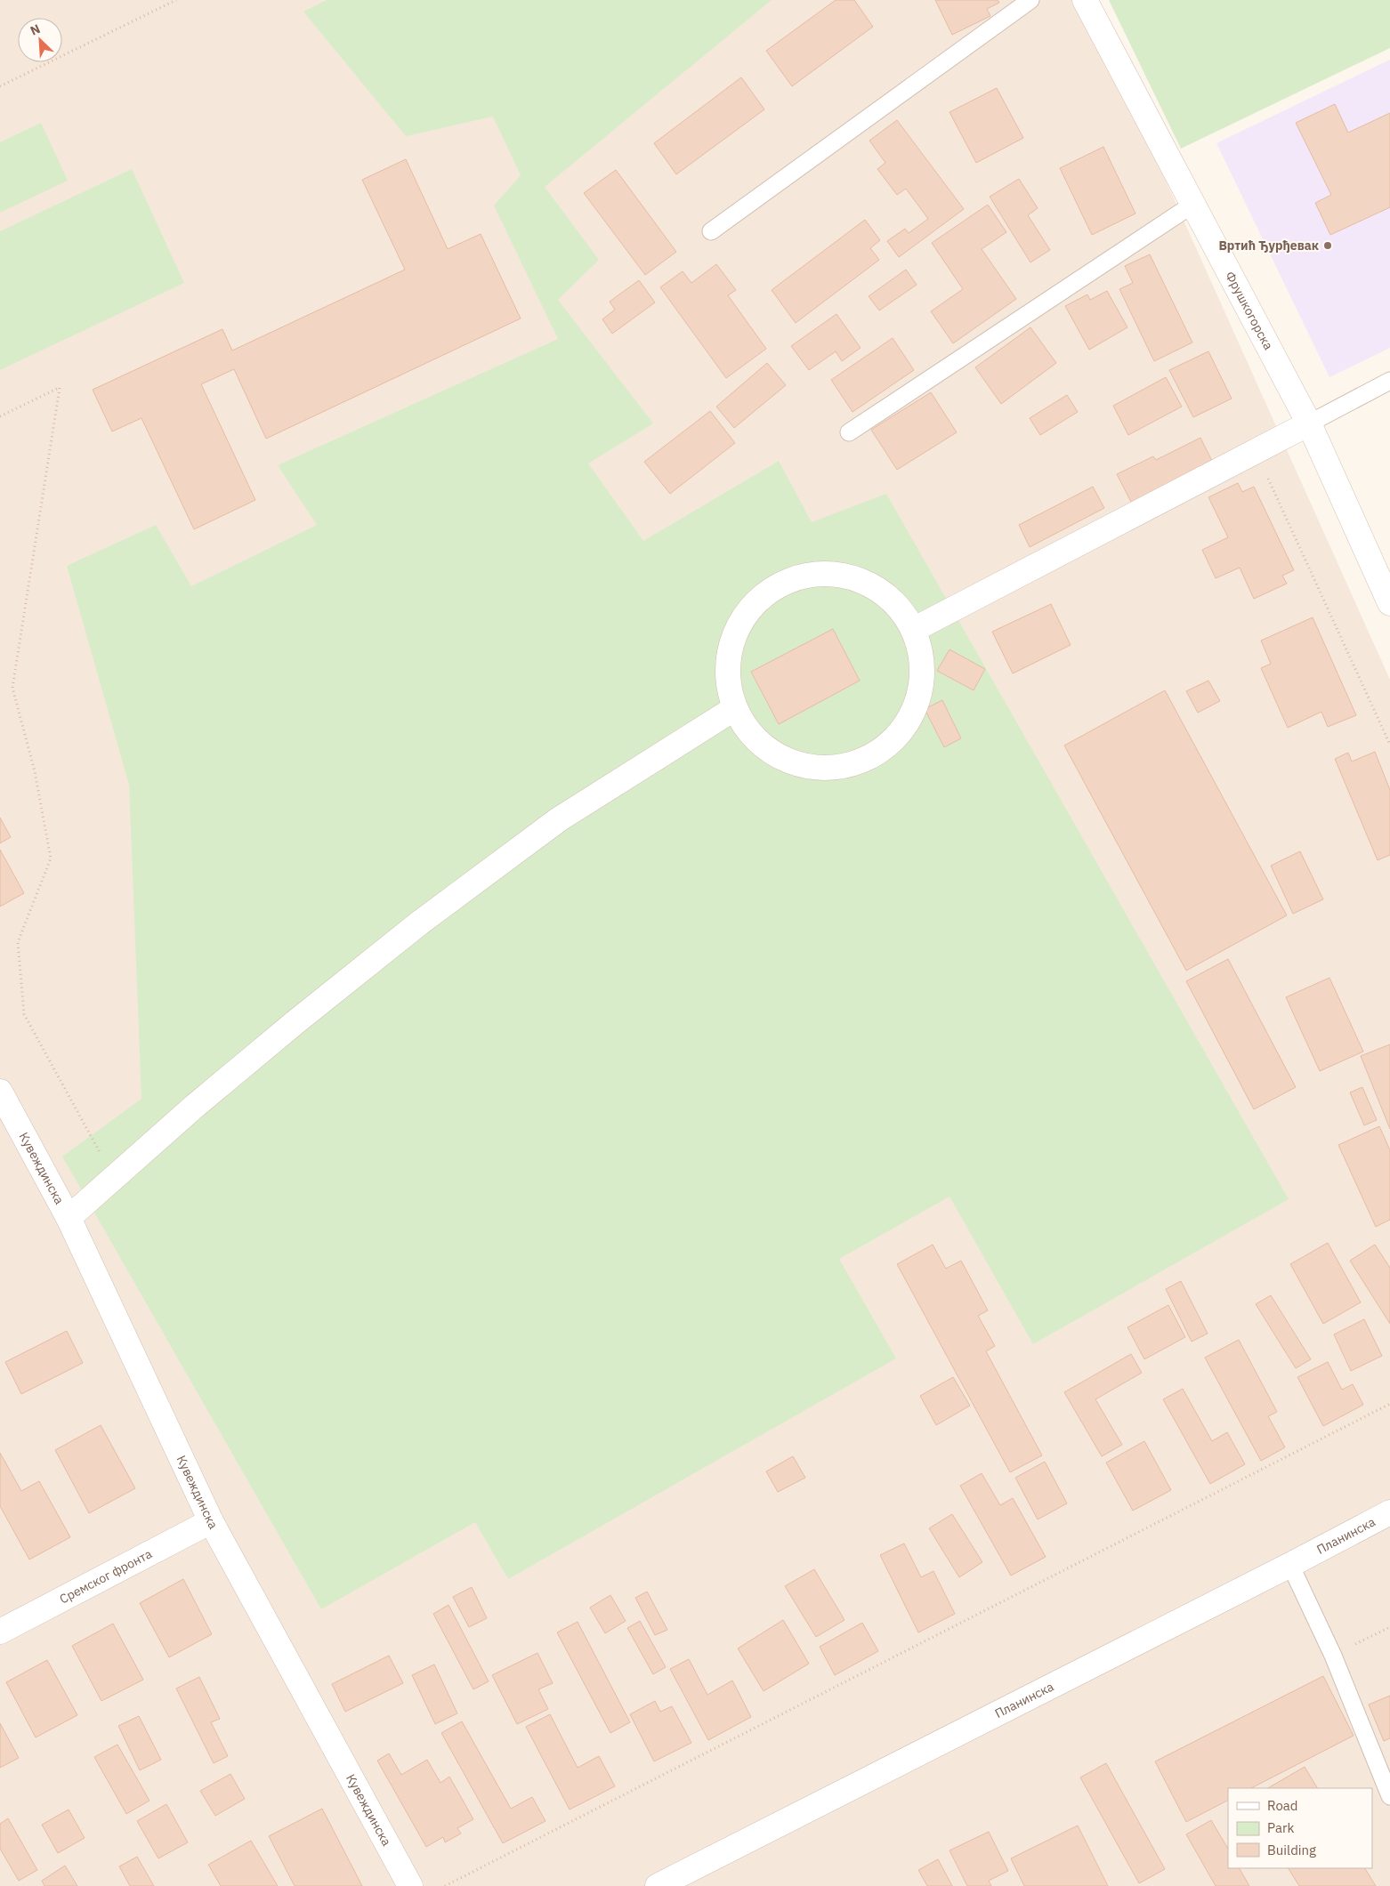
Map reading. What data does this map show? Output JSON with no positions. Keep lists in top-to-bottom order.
{
  "streets": {
    "street": [
      "Фрушкогорска",
      "Кувеждинска",
      "Планинска",
      "Сремског фронта"
    ]
  },
  "crossings": [
    ["Кувеждинска", "Сремског фронта"]
  ],
  "places": ["Вртић Ђурђевак"],
  "legend": ["Road", "Park", "Building"],
  "north": "top left"
}
